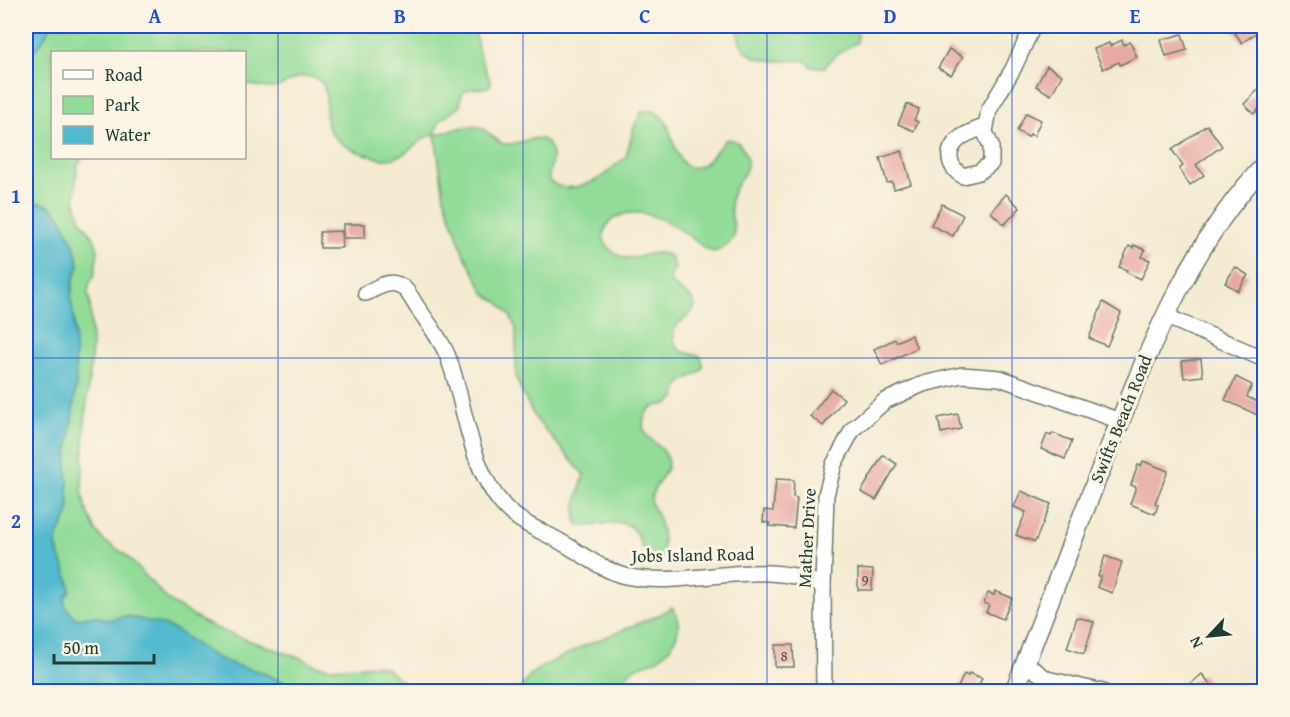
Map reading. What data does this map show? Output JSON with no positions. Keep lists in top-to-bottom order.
{
  "streets": {
    "street": ["Swifts Beach Road", "Mather Drive", "Jobs Island Road"]
  },
  "crossings": [
    ["Swifts Beach Road", "Mather Drive"],
    ["Mather Drive", "Jobs Island Road"]
  ],
  "house_numbers": ["9", "8"],
  "legend": ["Road", "Park", "Water"],
  "scale_bar": "50 m",
  "north": "bottom left",
  "grid": {
    "columns": [
      "A",
      "B",
      "C",
      "D",
      "E"
    ],
    "rows": ["1", "2"]
  }
}
